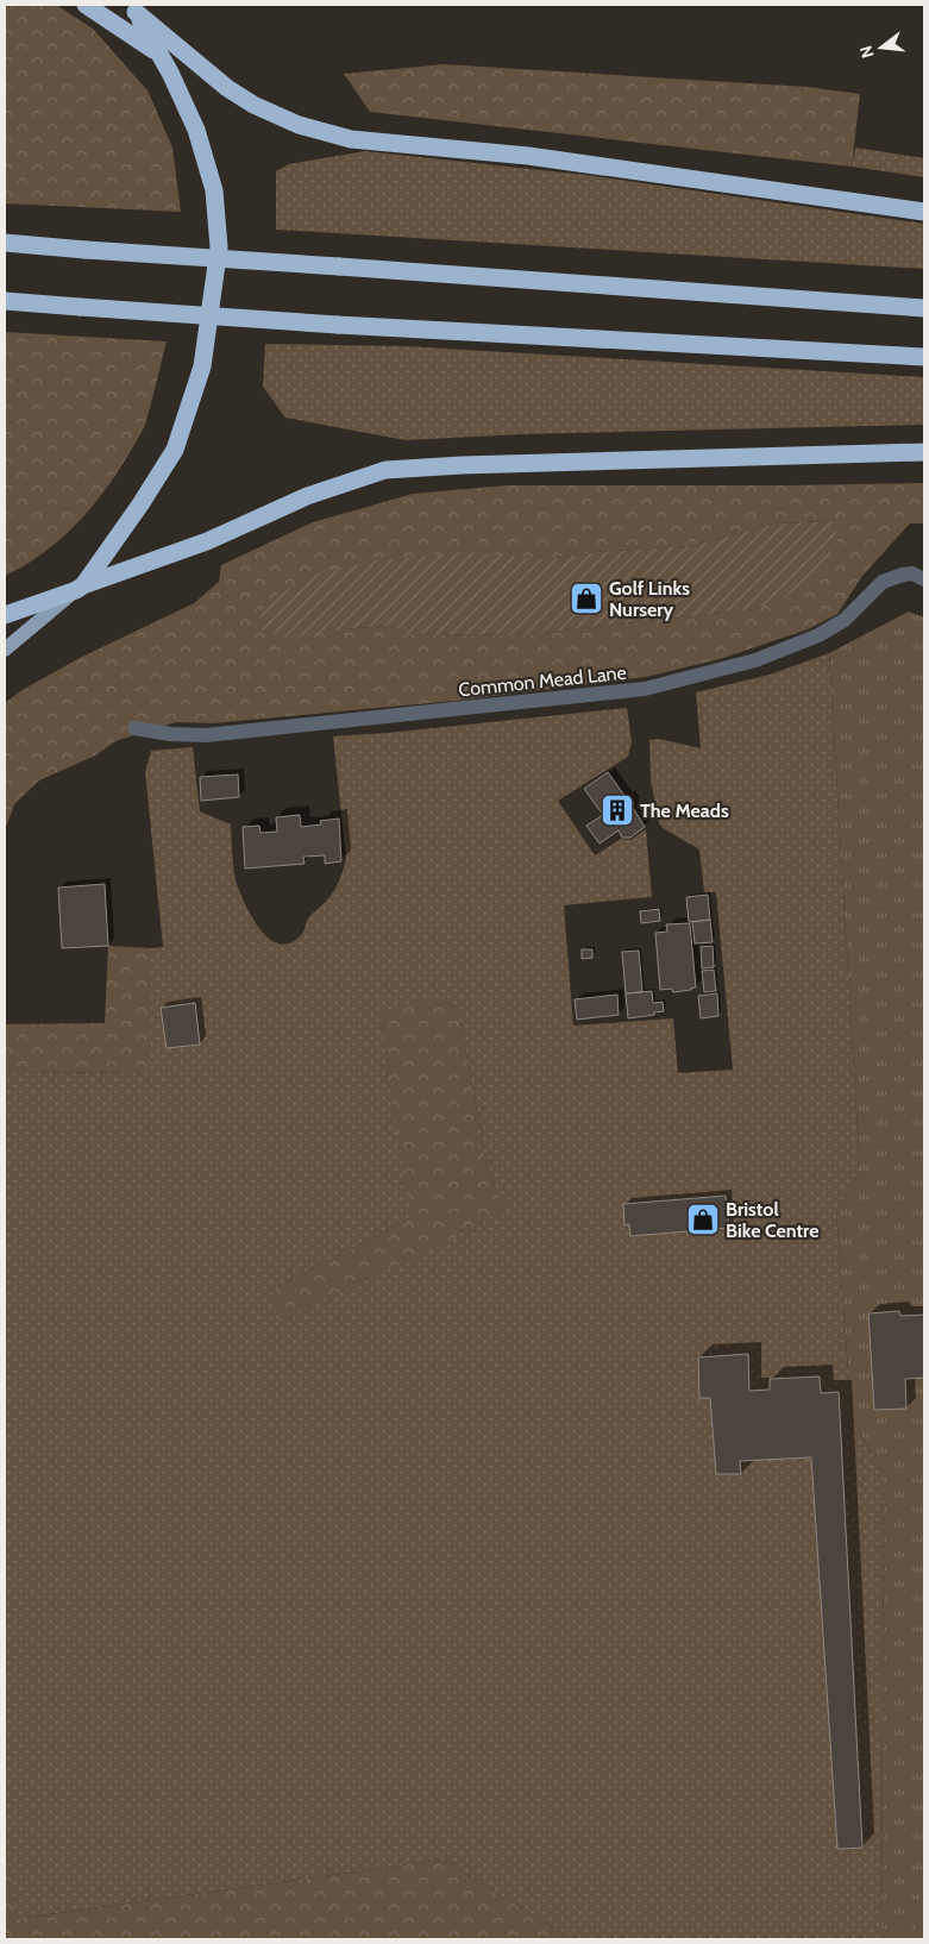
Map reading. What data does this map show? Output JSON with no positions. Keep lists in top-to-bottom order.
{
  "streets": {
    "street": ["Common Mead Lane"]
  },
  "places": {
    "shop": ["Golf Links Nursery", "Bristol Bike Centre"],
    "building": ["The Meads"]
  },
  "north": "left"
}
